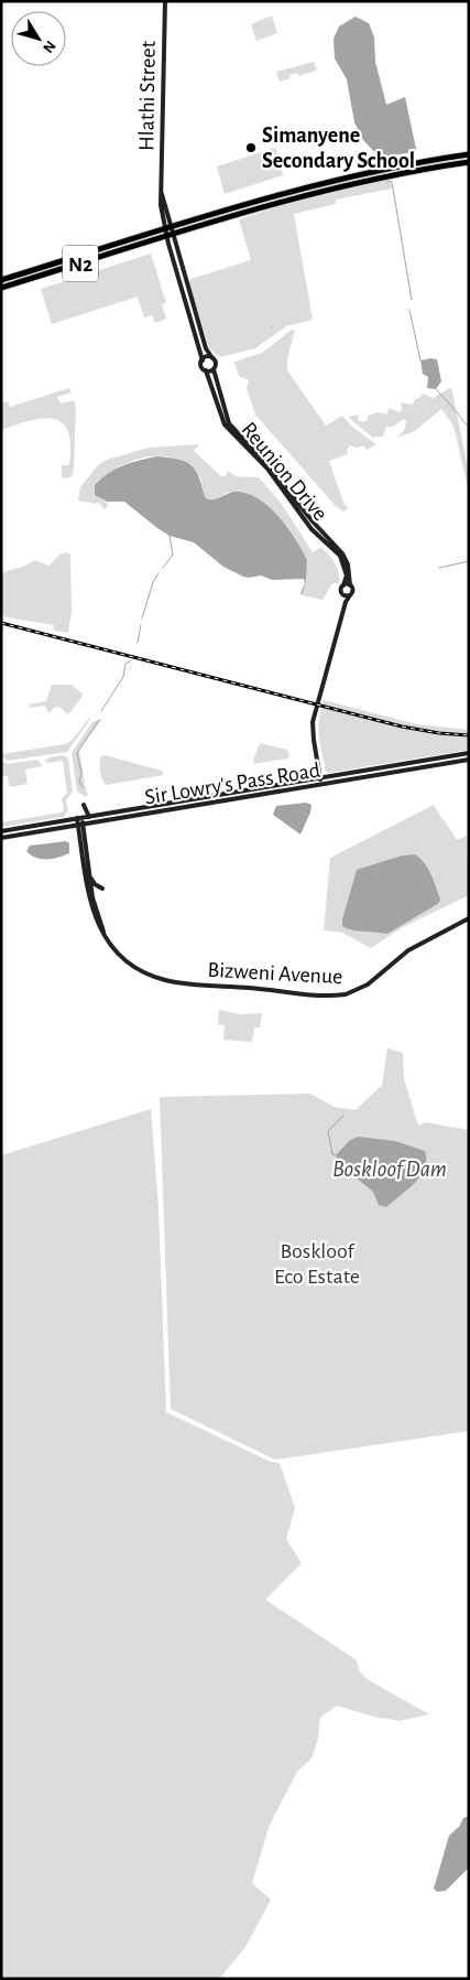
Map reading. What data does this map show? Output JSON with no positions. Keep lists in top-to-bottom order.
{
  "streets": {
    "highway": ["N2"],
    "street": [
      "Hlathi Street",
      "Reunion Drive",
      "Sir Lowry's Pass Road",
      "Bizweni Avenue"
    ]
  },
  "crossings": [
    ["Hlathi Street", "N2"],
    ["Sir Lowry's Pass Road", "Bizweni Avenue"]
  ],
  "water": ["Boskloof Dam"],
  "parks": ["Boskloof Eco Estate"],
  "places": ["Simanyene Secondary School"],
  "north": "bottom right"
}
